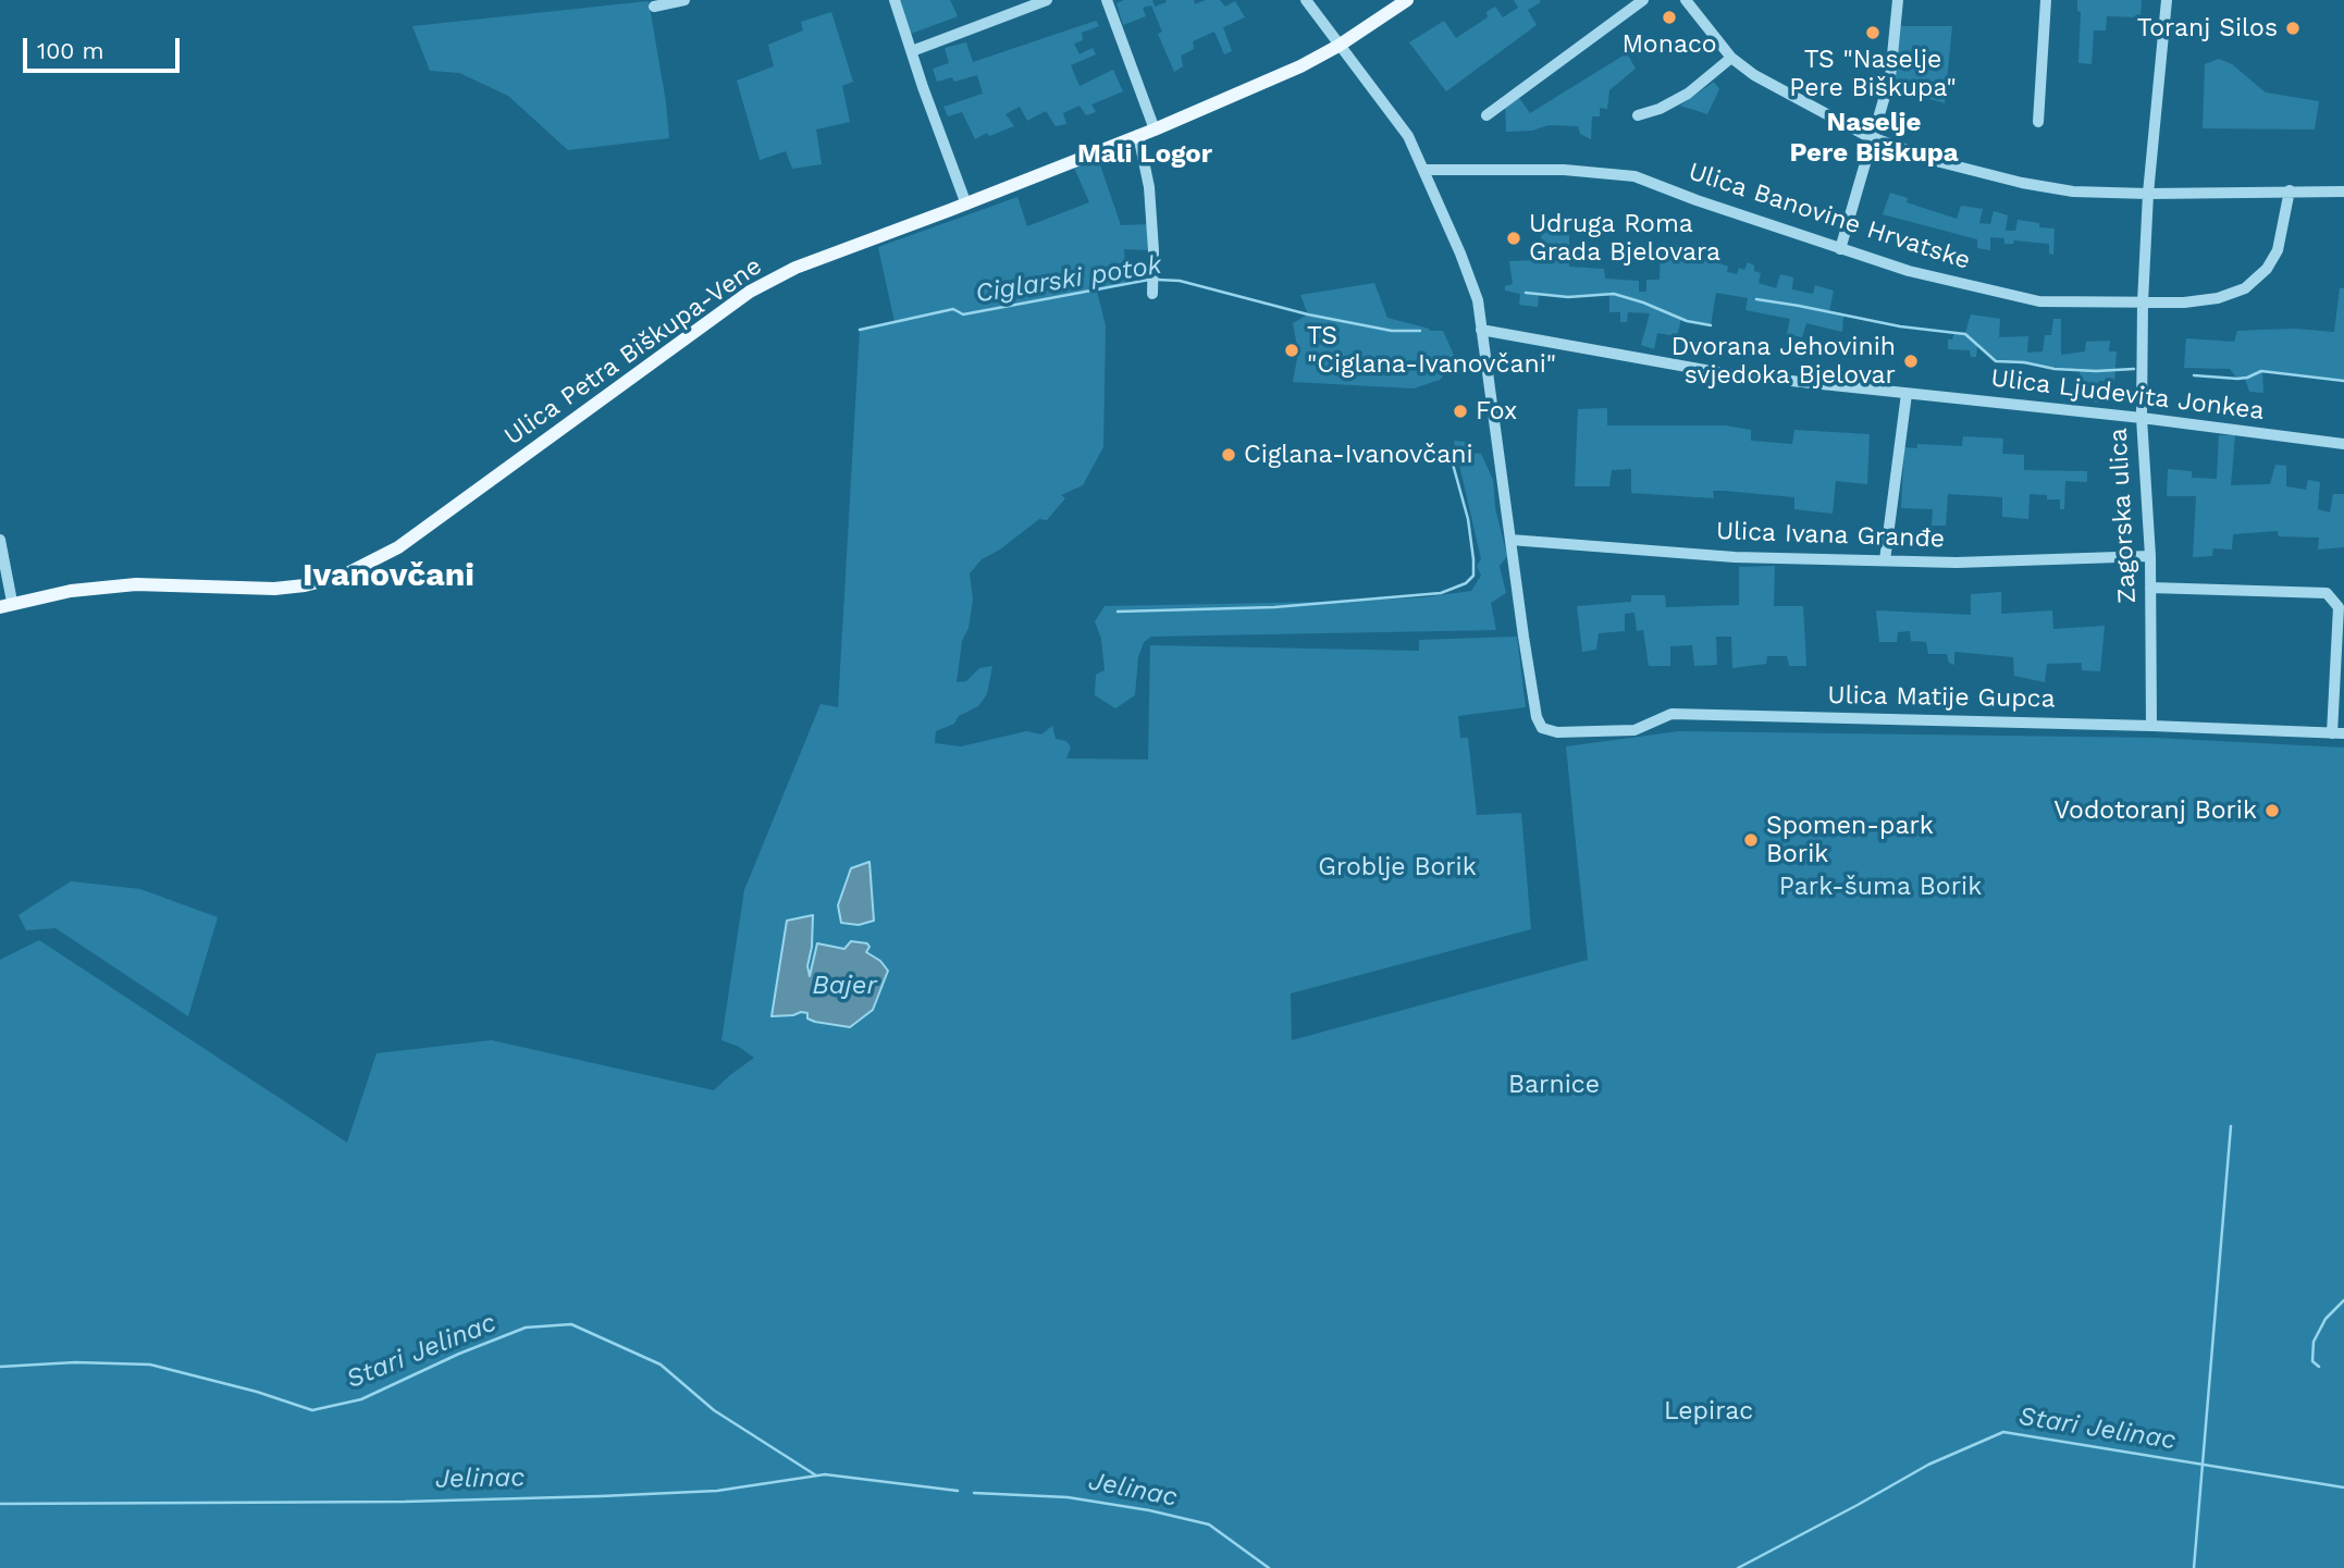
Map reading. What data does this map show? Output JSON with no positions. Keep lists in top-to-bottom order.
{
  "streets": {
    "main road": ["Ulica Petra Biškupa-Vene"],
    "street": [
      "Ulica Banovine Hrvatske",
      "Ulica Ljudevita Jonkea",
      "Zagorska ulica",
      "Ulica Ivana Granđe",
      "Ulica Matije Gupca"
    ]
  },
  "crossings": [
    ["Ulica Banovine Hrvatske", "Zagorska ulica"],
    ["Ulica Ljudevita Jonkea", "Zagorska ulica"],
    ["Zagorska ulica", "Ulica Ivana Granđe"],
    ["Zagorska ulica", "Ulica Matije Gupca"],
    ["Ulica Ivana Granđe", "Ulica Matije Gupca"]
  ],
  "districts": ["Naselje Pere Biškupa", "Mali Logor", "Ivanovčani"],
  "water": [
    "Ciglarski potok",
    "Bajer",
    "Stari Jelinac",
    "Jelinac"
  ],
  "parks": [
    "Groblje Borik",
    "Park-šuma Borik",
    "Barnice",
    "Lepirac"
  ],
  "places": [
    "Monaco",
    "Toranj Silos",
    "TS \"Naselje Pere Biškupa\"",
    "Udruga Roma Grada Bjelovara",
    "TS \"Ciglana-Ivanovčani\"",
    "Dvorana Jehovinih svjedoka Bjelovar",
    "Fox",
    "Ciglana-Ivanovčani",
    "Vodotoranj Borik",
    "Spomen-park Borik"
  ],
  "scale_bar": "100 m"
}
